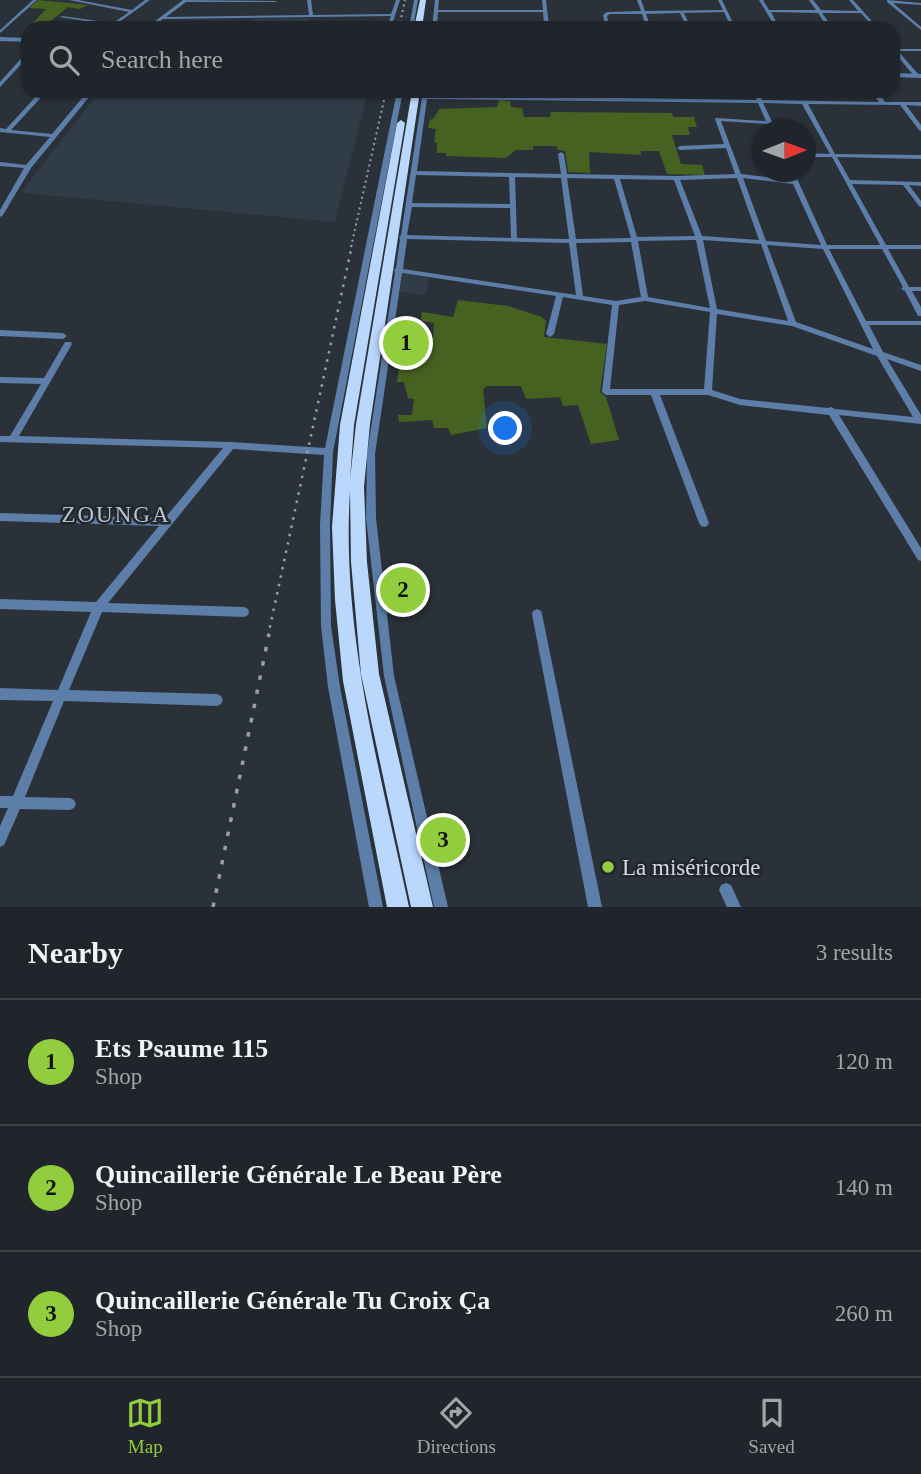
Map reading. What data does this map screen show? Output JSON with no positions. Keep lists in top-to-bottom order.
{
  "districts": ["ZOUNGA"],
  "places": ["La miséricorde"],
  "north": "right",
  "page": {
    "search": "Search here",
    "pins": ["1", "2", "3"],
    "heading": ["Nearby", "3 results"],
    "list": [
      {
        "mark": "1",
        "name": "Ets Psaume 115",
        "note": "Shop",
        "value": "120 m"
      },
      {
        "mark": "2",
        "name": "Quincaillerie Générale Le Beau Père",
        "note": "Shop",
        "value": "140 m"
      },
      {
        "mark": "3",
        "name": "Quincaillerie Générale Tu Croix Ça",
        "note": "Shop",
        "value": "260 m"
      }
    ],
    "nav": ["Map", "Directions", "Saved"]
  }
}
